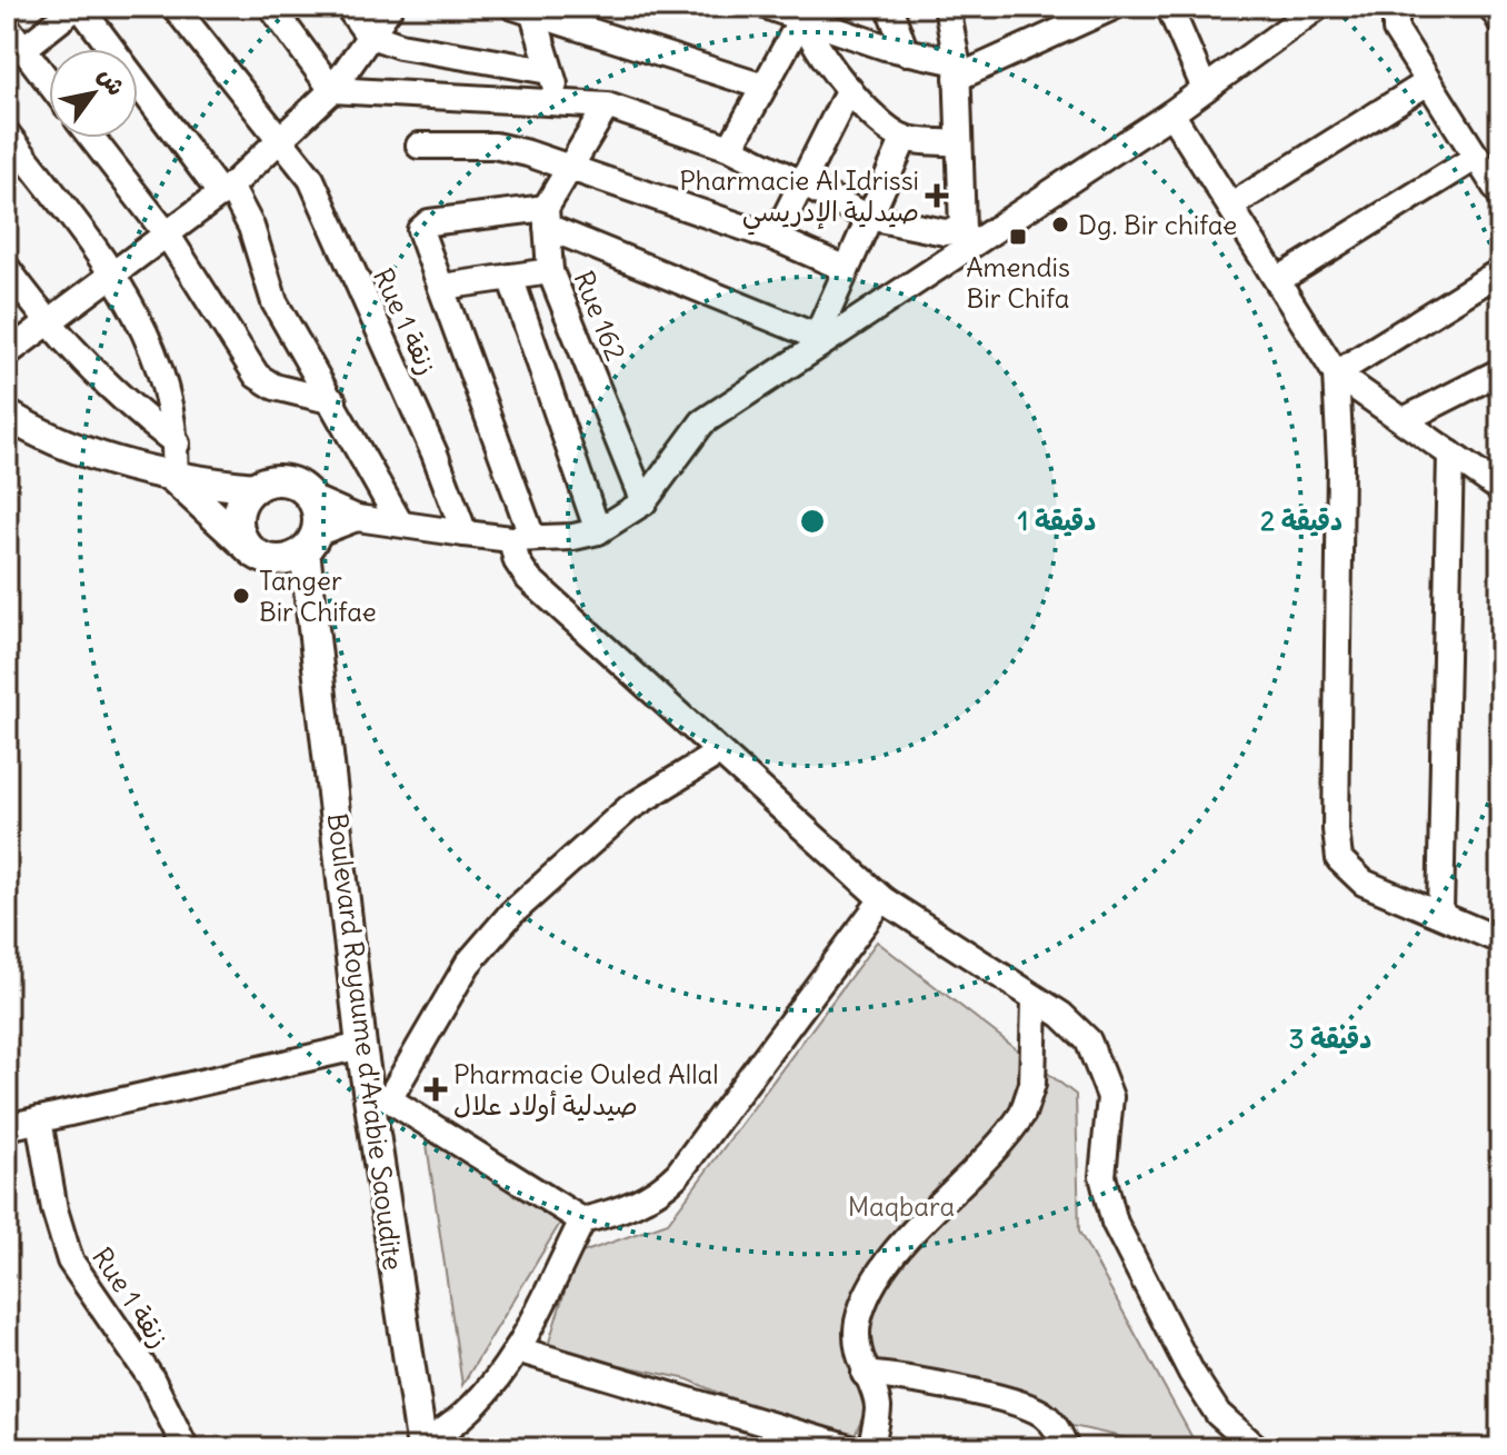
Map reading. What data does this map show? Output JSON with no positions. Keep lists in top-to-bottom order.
{
  "streets": {
    "main road": ["Boulevard Royaume d'Arabie Saoudite"],
    "street": ["Rue 162", "Rue 1 زنقة"]
  },
  "parks": ["Maqbara"],
  "places": {
    "health": ["Pharmacie Al Idrissi صيدلية الإدريسي", "Pharmacie Ouled Allal صيدلية أولاد علال"],
    "other": ["Dg. Bir chifae", "Tanger Bir Chifae"],
    "transit": ["Amendis Bir Chifa"]
  },
  "north": "top right",
  "rings": ["1 دقيقة", "2 دقيقة", "3 دقيقة"]
}
